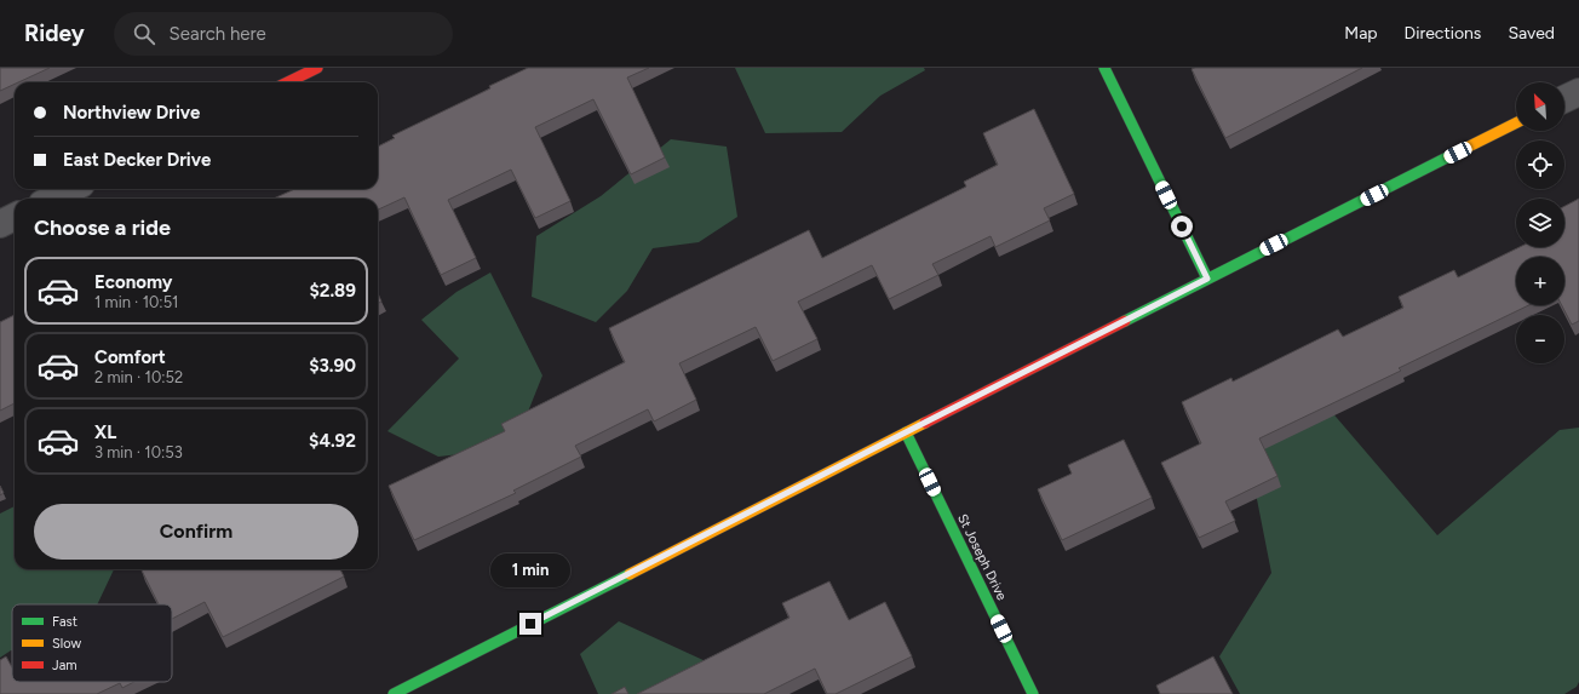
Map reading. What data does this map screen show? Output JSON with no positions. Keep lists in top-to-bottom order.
{
  "streets": {
    "street": ["St Joseph Drive"]
  },
  "legend": ["Fast", "Slow", "Jam"],
  "north": "top left",
  "page": {
    "header": "Ridey",
    "search": "Search here",
    "nav": ["Map", "Directions", "Saved"],
    "map_buttons": ["+", "−"],
    "banner": ["Northview Drive", "East Decker Drive"],
    "heading": "Choose a ride",
    "list": [
      {
        "name": "Economy",
        "note": "1 min · 10:51",
        "value": "$2.89"
      },
      {
        "name": "Comfort",
        "note": "2 min · 10:52",
        "value": "$3.90"
      },
      {
        "name": "XL",
        "note": "3 min · 10:53",
        "value": "$4.92"
      }
    ],
    "buttons": "Confirm",
    "bubble": "1 min"
  }
}
